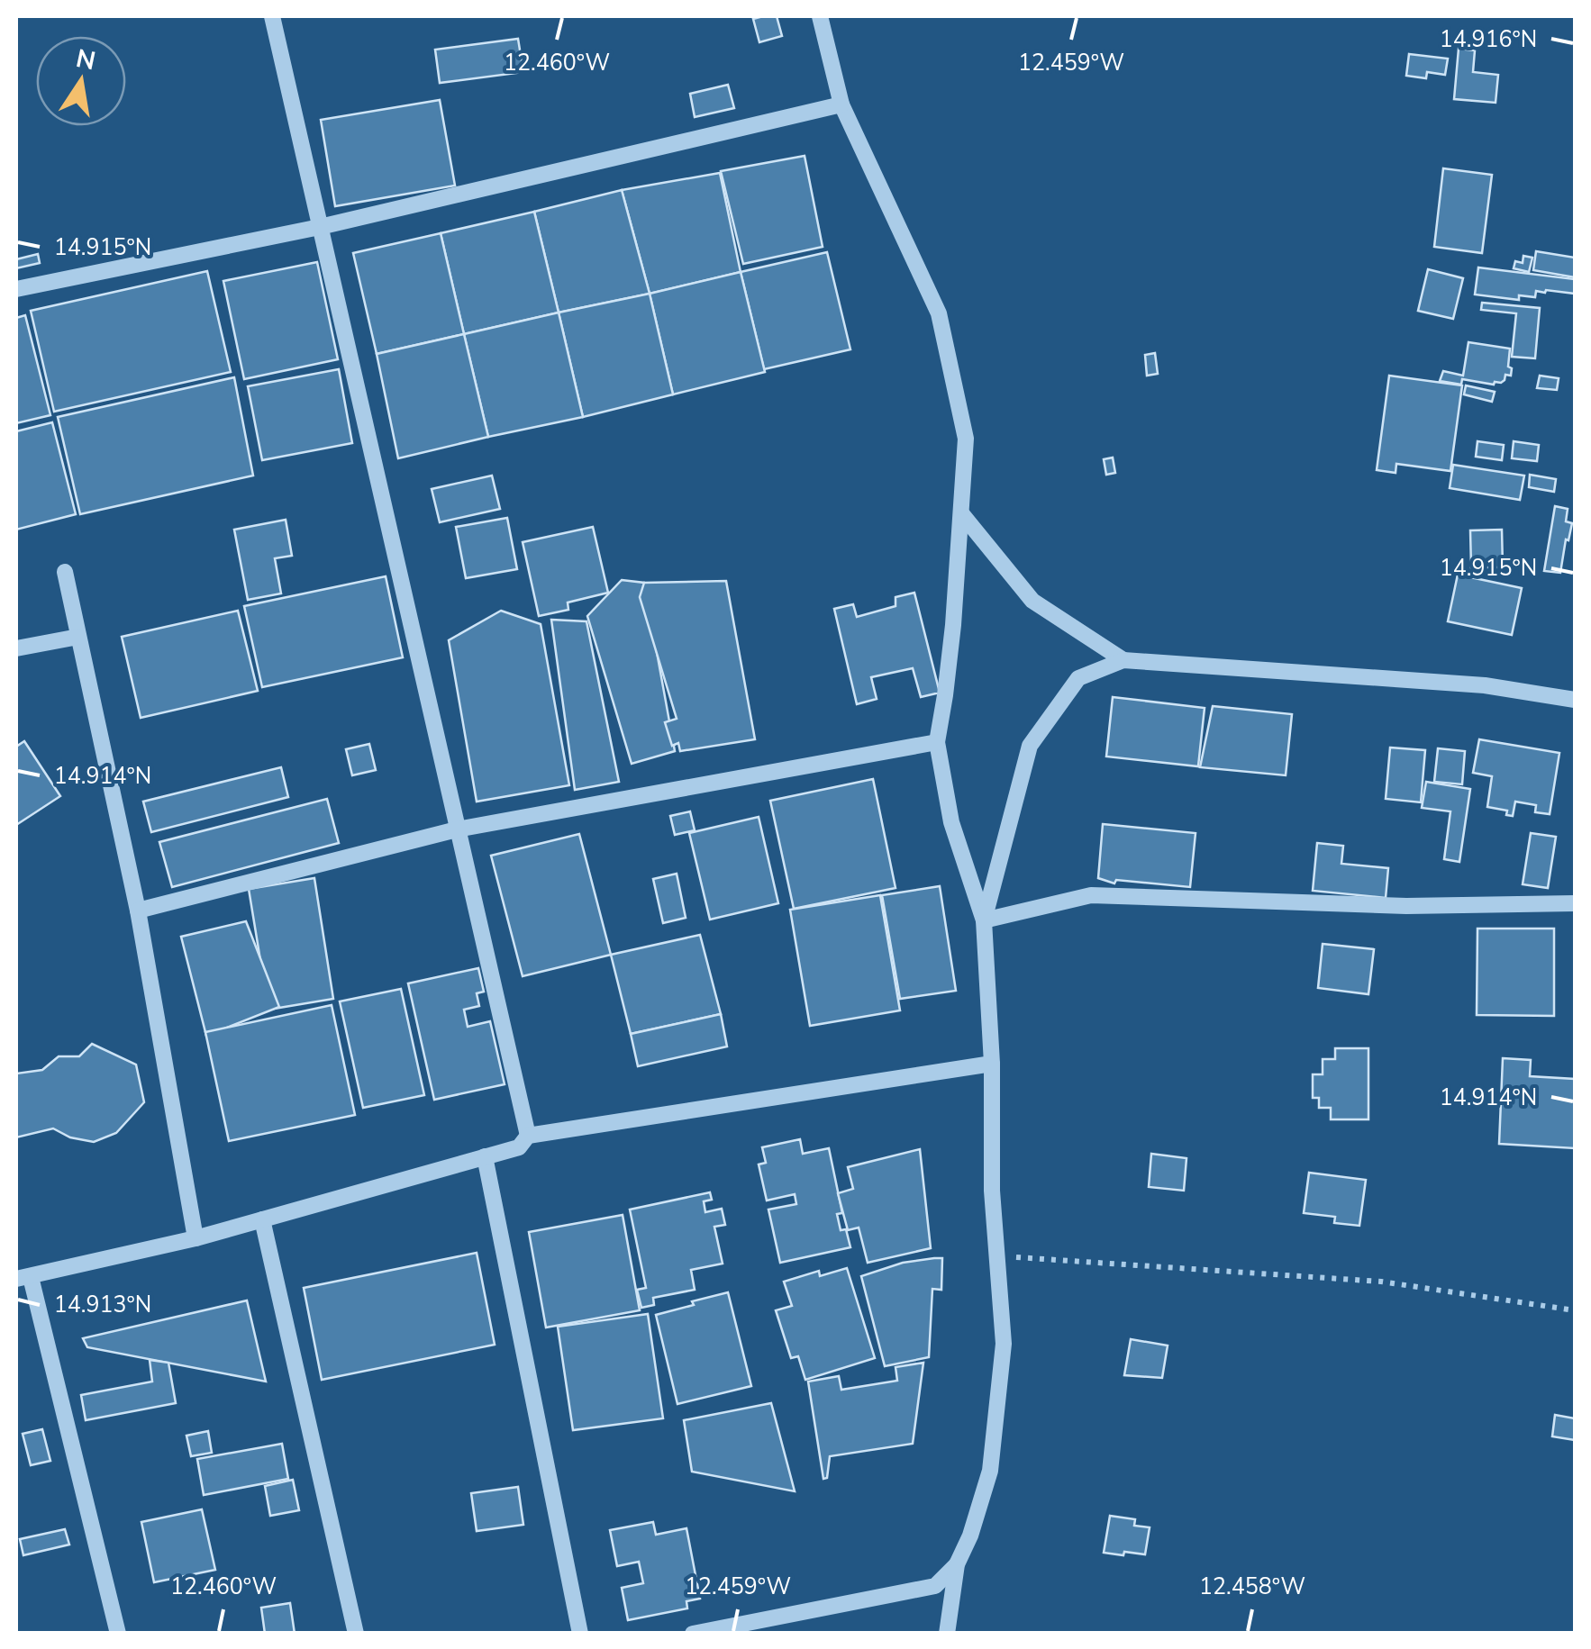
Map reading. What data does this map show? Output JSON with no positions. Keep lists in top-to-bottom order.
{
  "north": "top",
  "coordinates": [
    "14.916°N",
    "12.460°W",
    "12.459°W",
    "14.915°N",
    "14.914°N",
    "14.913°N",
    "12.458°W"
  ]
}
